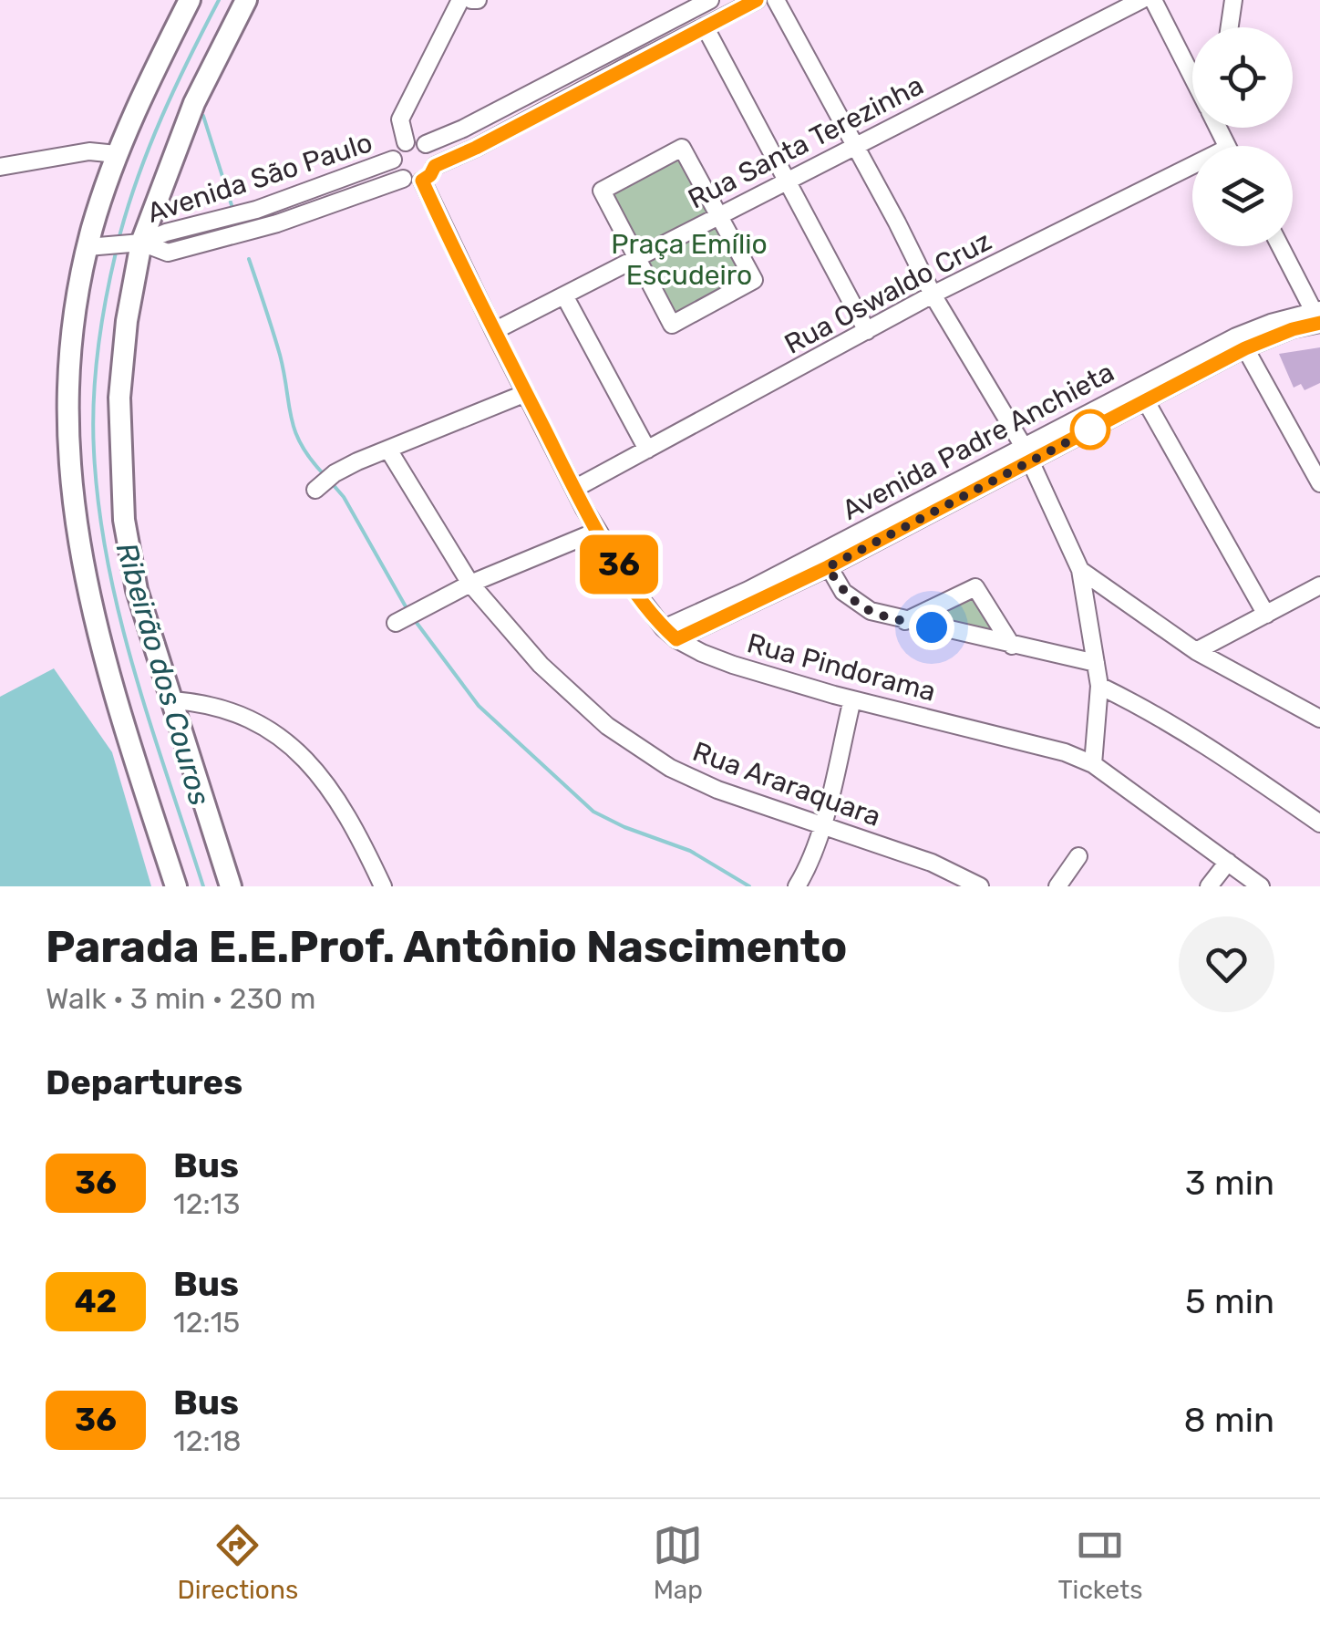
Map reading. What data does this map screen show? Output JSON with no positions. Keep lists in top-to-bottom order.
{
  "streets": {
    "street": [
      "Rua Santa Terezinha",
      "Avenida São Paulo",
      "Rua Oswaldo Cruz",
      "Avenida Padre Anchieta",
      "Rua Pindorama",
      "Rua Araraquara"
    ]
  },
  "crossings": [
    ["Avenida Padre Anchieta", "Rua Pindorama"]
  ],
  "water": ["Ribeirão dos Couros"],
  "parks": ["Praça Emílio Escudeiro"],
  "lines": ["bus line 36"],
  "page": {
    "on_map": "36",
    "heading": [
      ["Parada E.E.Prof. Antônio Nascimento", "Walk · 3 min · 230 m"],
      "Departures"
    ],
    "list": [
      {
        "mark": "36",
        "name": "Bus",
        "note": "12:13",
        "value": "3 min"
      },
      {
        "mark": "42",
        "name": "Bus",
        "note": "12:15",
        "value": "5 min"
      },
      {
        "mark": "36",
        "name": "Bus",
        "note": "12:18",
        "value": "8 min"
      }
    ],
    "tabs": ["Directions", "Map", "Tickets"]
  }
}
